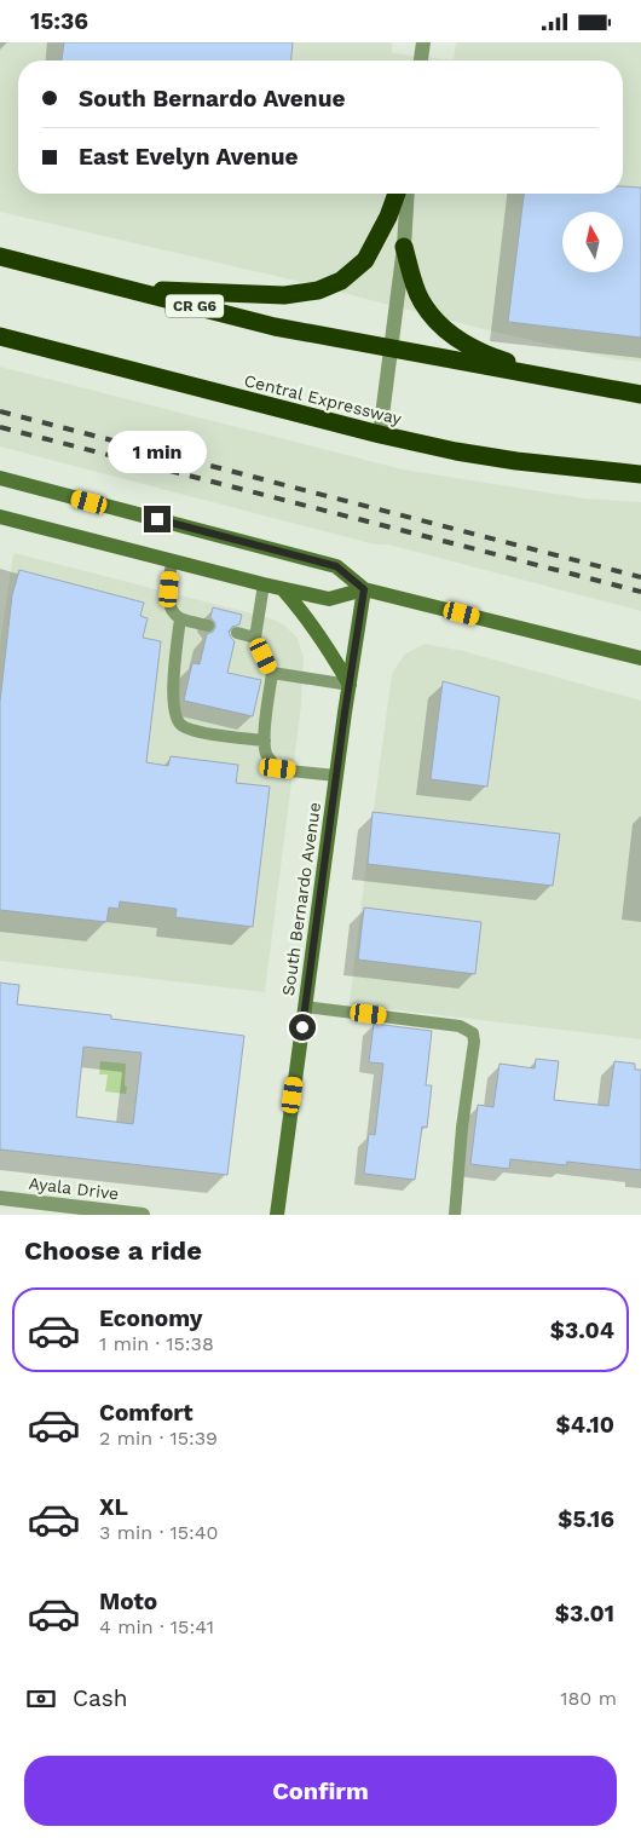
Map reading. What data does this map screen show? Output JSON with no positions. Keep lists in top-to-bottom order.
{
  "streets": {
    "highway": ["CR G6", "Central Expressway"],
    "main road": ["South Bernardo Avenue"],
    "street": ["Ayala Drive"]
  },
  "north": "top",
  "page": {
    "status": "15:36",
    "banner": ["South Bernardo Avenue", "East Evelyn Avenue"],
    "bubble": "1 min",
    "heading": "Choose a ride",
    "list": [
      {
        "name": "Economy",
        "note": "1 min · 15:38",
        "value": "$3.04"
      },
      {
        "name": "Comfort",
        "note": "2 min · 15:39",
        "value": "$4.10"
      },
      {
        "name": "XL",
        "note": "3 min · 15:40",
        "value": "$5.16"
      },
      {
        "name": "Moto",
        "note": "4 min · 15:41",
        "value": "$3.01"
      }
    ],
    "pay": ["Cash", "180 m"],
    "buttons": "Confirm"
  }
}
